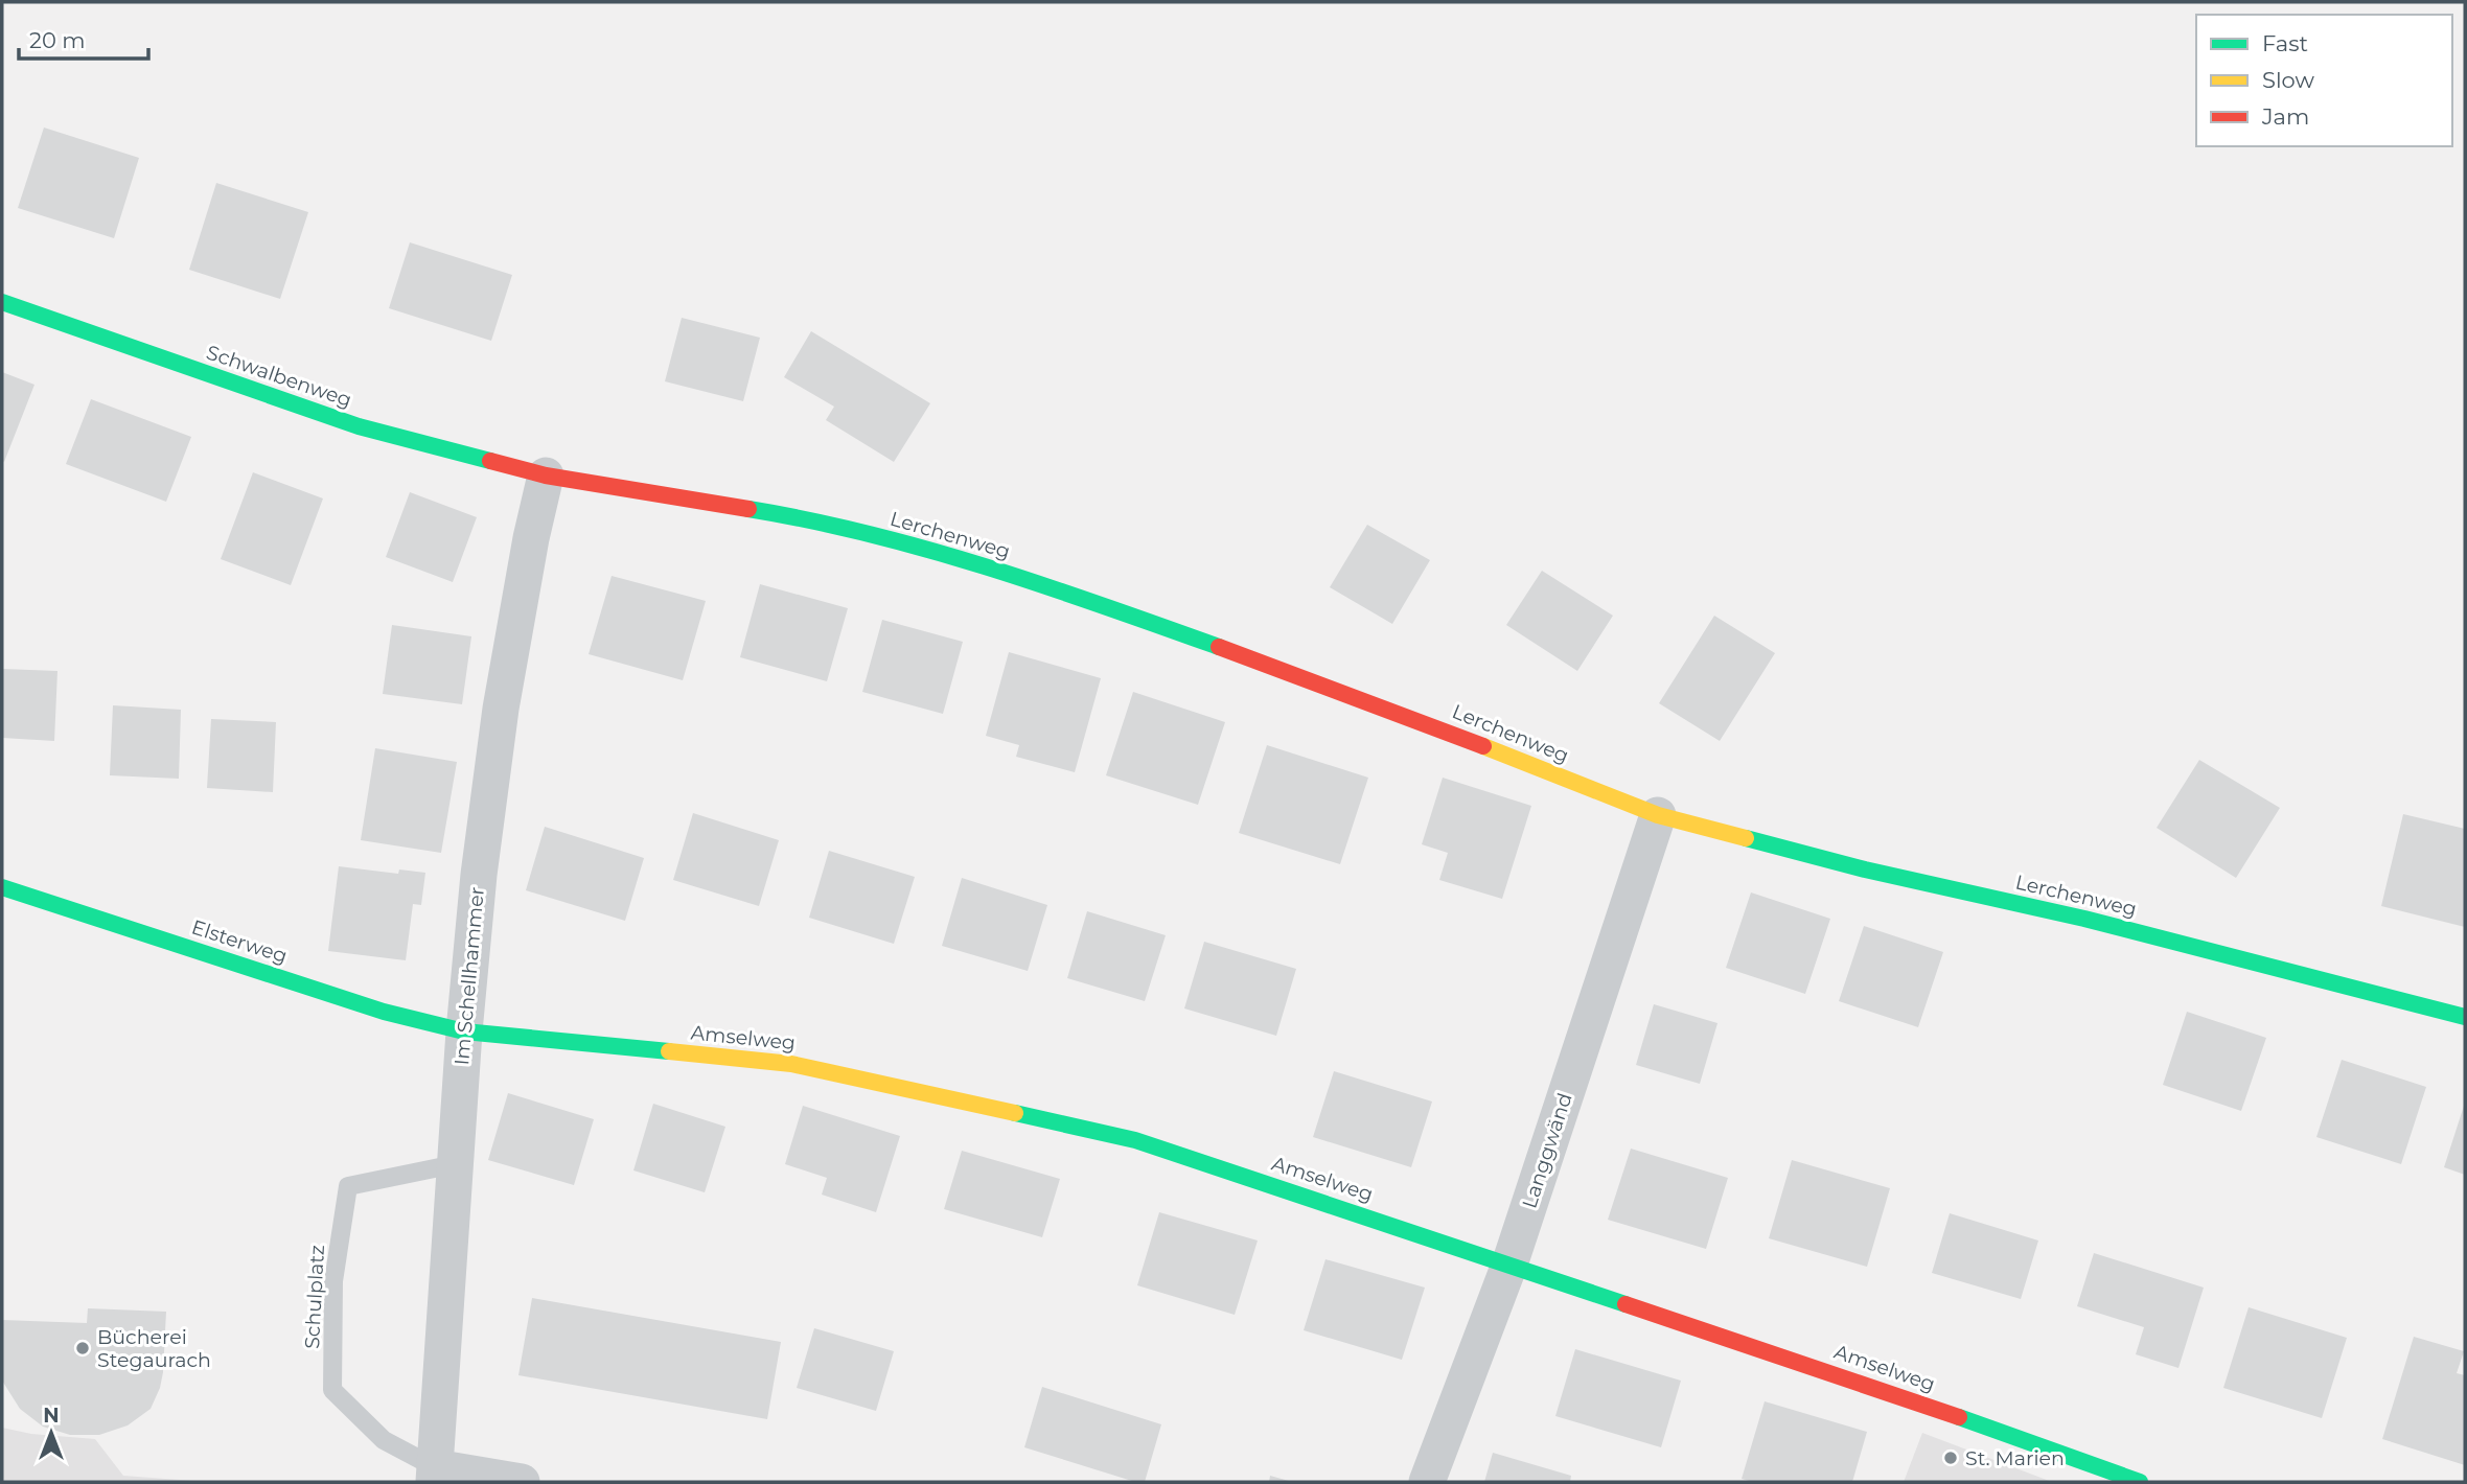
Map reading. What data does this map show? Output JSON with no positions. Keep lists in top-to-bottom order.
{
  "streets": {
    "street": [
      "Schwalbenweg",
      "Lerchenweg",
      "Elsterweg",
      "Im Schellhammer",
      "Amselweg",
      "Langgwänd"
    ],
    "lane": ["Schulplatz"]
  },
  "crossings": [
    ["Schwalbenweg", "Lerchenweg"],
    ["Schwalbenweg", "Im Schellhammer"],
    ["Lerchenweg", "Im Schellhammer"],
    ["Lerchenweg", "Langgwänd"],
    ["Elsterweg", "Im Schellhammer"],
    ["Elsterweg", "Amselweg"],
    ["Im Schellhammer", "Amselweg"],
    ["Im Schellhammer", "Schulplatz"],
    ["Amselweg", "Langgwänd"]
  ],
  "places": ["Bücherei Stegaurach", "St. Marien"],
  "legend": ["Fast", "Slow", "Jam"],
  "scale_bar": "20 m",
  "north": "top"
}
